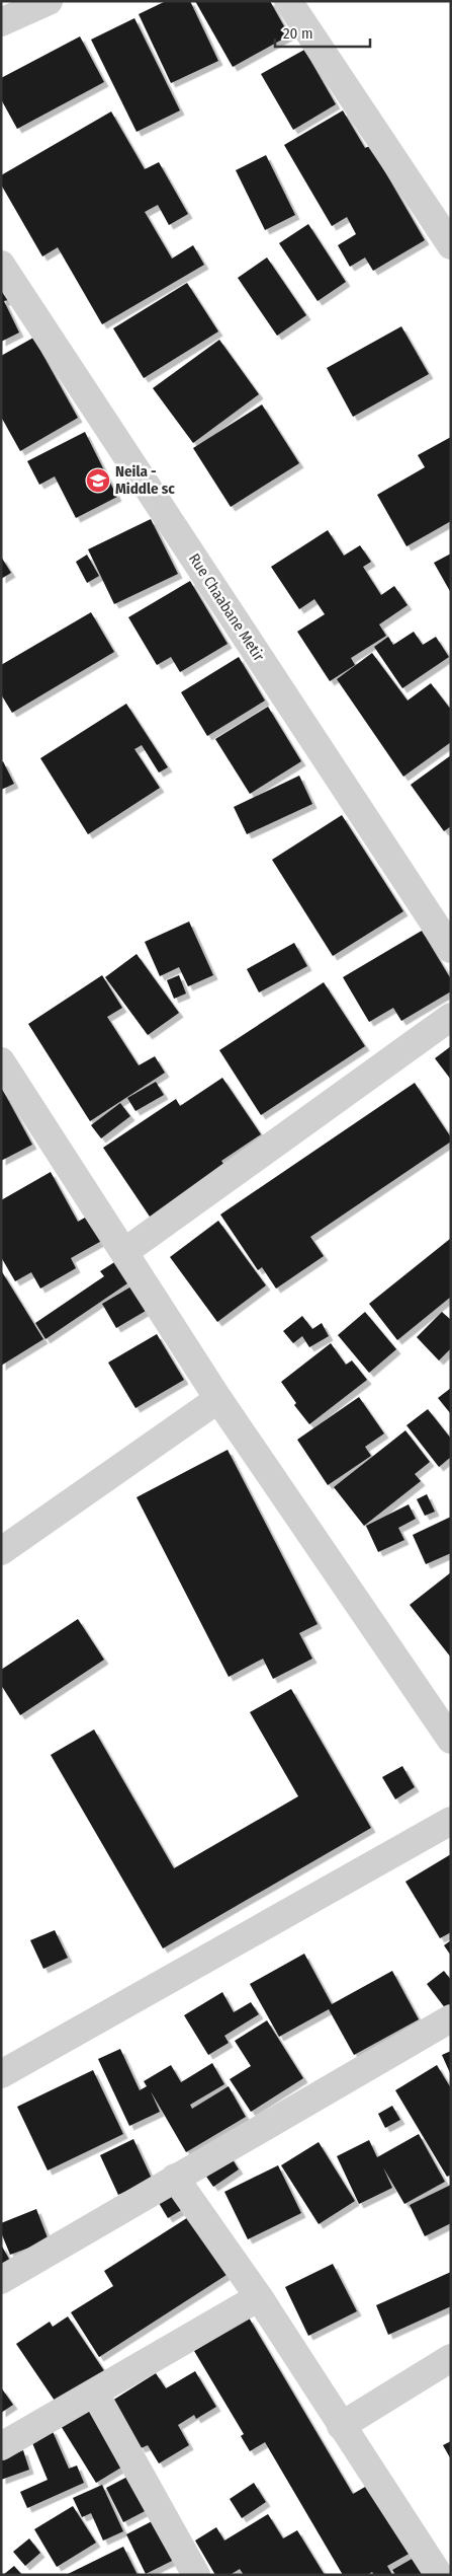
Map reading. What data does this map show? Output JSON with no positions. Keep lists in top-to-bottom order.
{
  "streets": {
    "street": ["Rue Chaabane Metir"]
  },
  "places": {
    "school or university": ["Neila - Middle sc"]
  },
  "scale_bar": "20 m"
}
